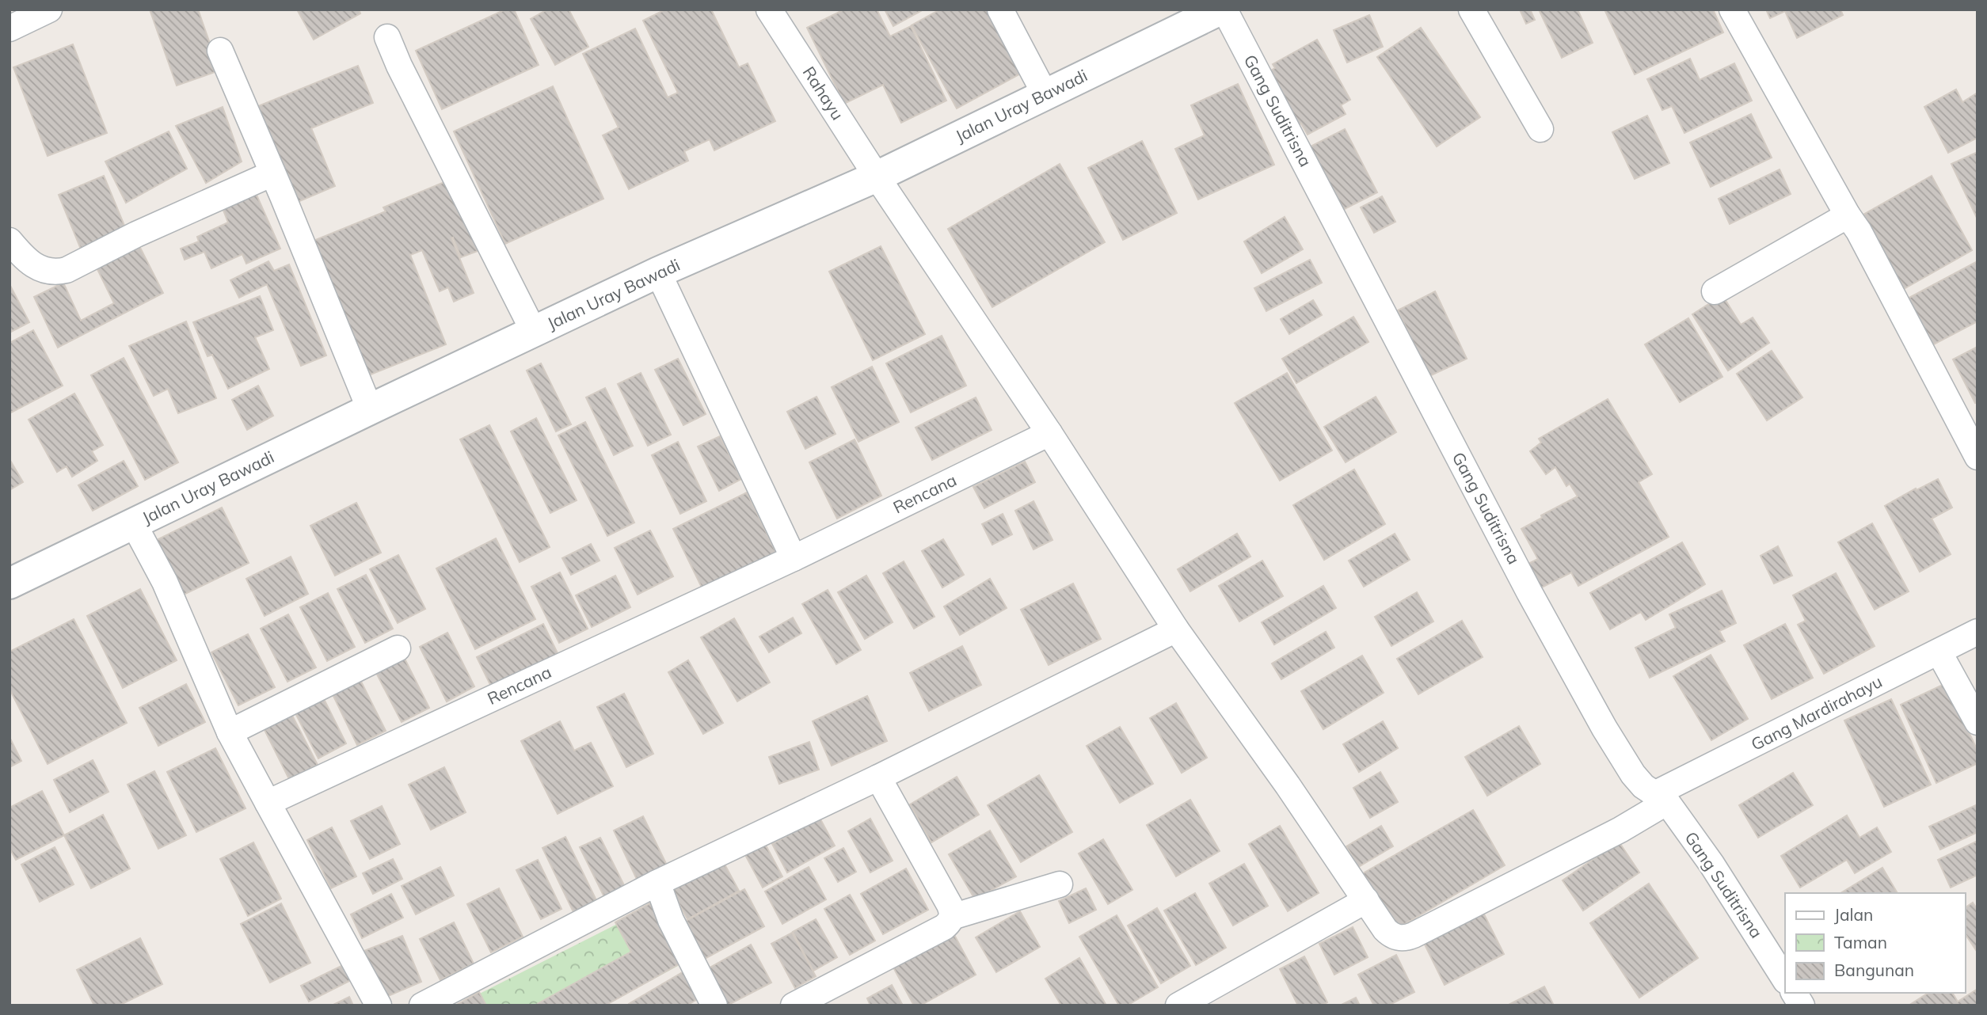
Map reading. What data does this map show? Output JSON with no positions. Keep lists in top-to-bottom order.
{
  "streets": {
    "street": [
      "Rahayu",
      "Jalan Uray Bawadi",
      "Gang Suditrisna",
      "Rencana",
      "Gang Mardirahayu"
    ]
  },
  "crossings": [
    ["Rahayu", "Jalan Uray Bawadi"],
    ["Rahayu", "Rencana"],
    ["Rahayu", "Gang Mardirahayu"],
    ["Gang Suditrisna", "Gang Mardirahayu"]
  ],
  "legend": ["Jalan", "Taman", "Bangunan"]
}
